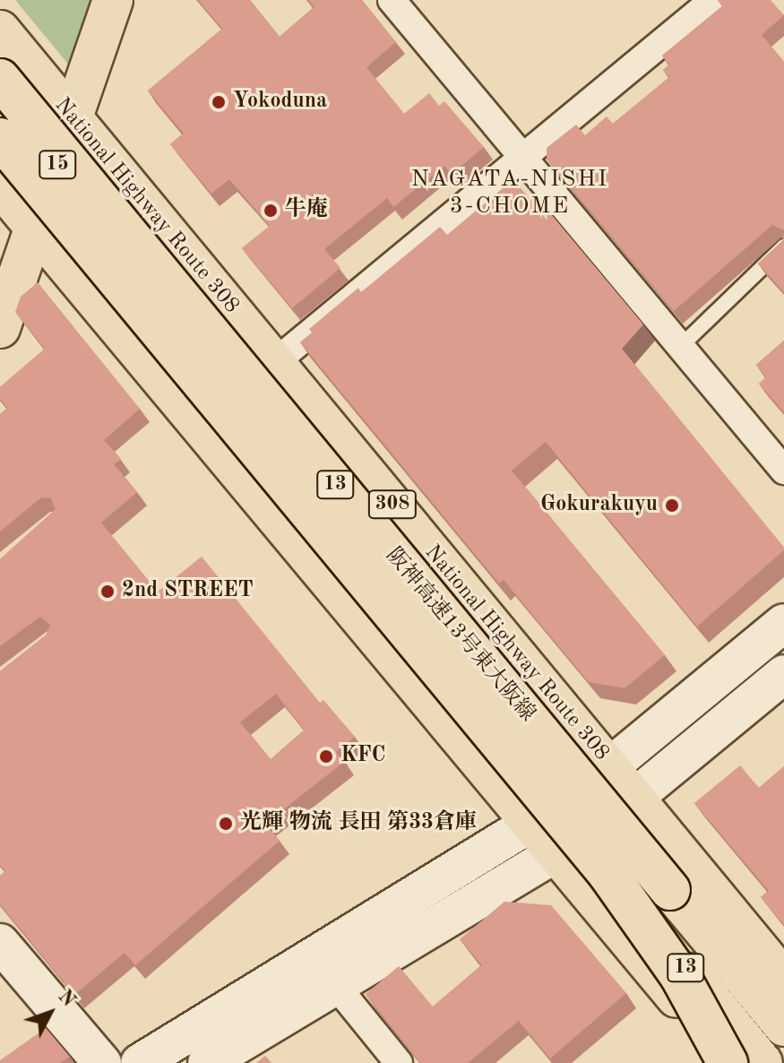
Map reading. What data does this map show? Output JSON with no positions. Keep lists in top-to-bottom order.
{
  "streets": {
    "main road": [
      "15",
      "National Highway Route 308",
      "13",
      "308",
      "阪神高速13号東大阪線"
    ]
  },
  "crossings": [
    ["15", "National Highway Route 308"]
  ],
  "districts": ["NAGATA-NISHI 3-CHOME"],
  "places": [
    "Yokoduna",
    "牛庵",
    "Gokurakuyu",
    "2nd STREET",
    "KFC",
    "光輝 物流 長田 第33倉庫"
  ],
  "north": "top right"
}
